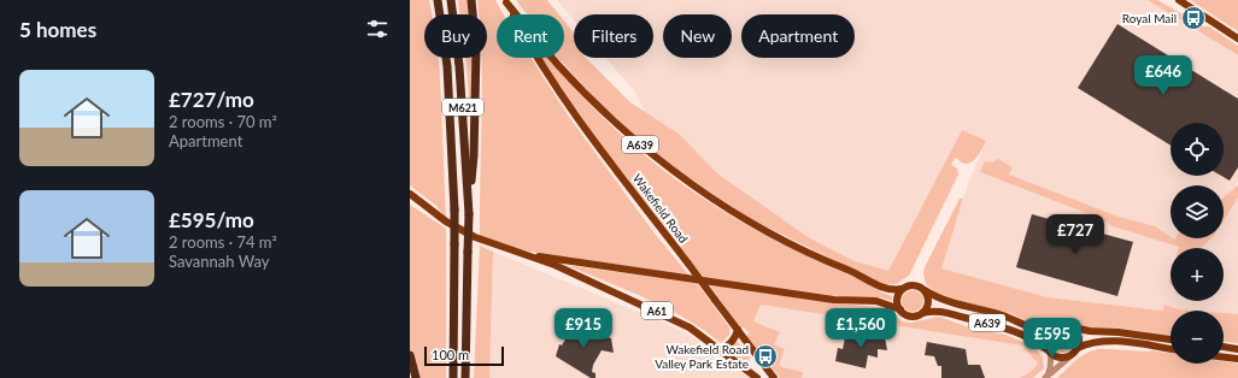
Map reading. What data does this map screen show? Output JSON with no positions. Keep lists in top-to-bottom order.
{
  "streets": {
    "highway": ["M621"],
    "main road": ["A639", "Wakefield Road", "A61"]
  },
  "crossings": [
    ["A639", "Wakefield Road"]
  ],
  "places": {
    "bus stop": ["Royal Mail", "Wakefield Road Valley Park Estate"]
  },
  "scale_bar": "100 m",
  "page": {
    "heading": "5 homes",
    "chip": [
      "Buy",
      "Rent",
      "Filters",
      "New",
      "Apartment"
    ],
    "price": [
      "£646",
      "£727",
      "£915",
      "£1,560",
      "£595"
    ],
    "list": [
      {
        "name": "£727/mo",
        "note": "2 rooms · 70 m² · Apartment"
      },
      {
        "name": "£595/mo",
        "note": "2 rooms · 74 m² · Savannah Way"
      }
    ],
    "map_buttons": ["+", "−"],
    "scale": "100 m"
  }
}
